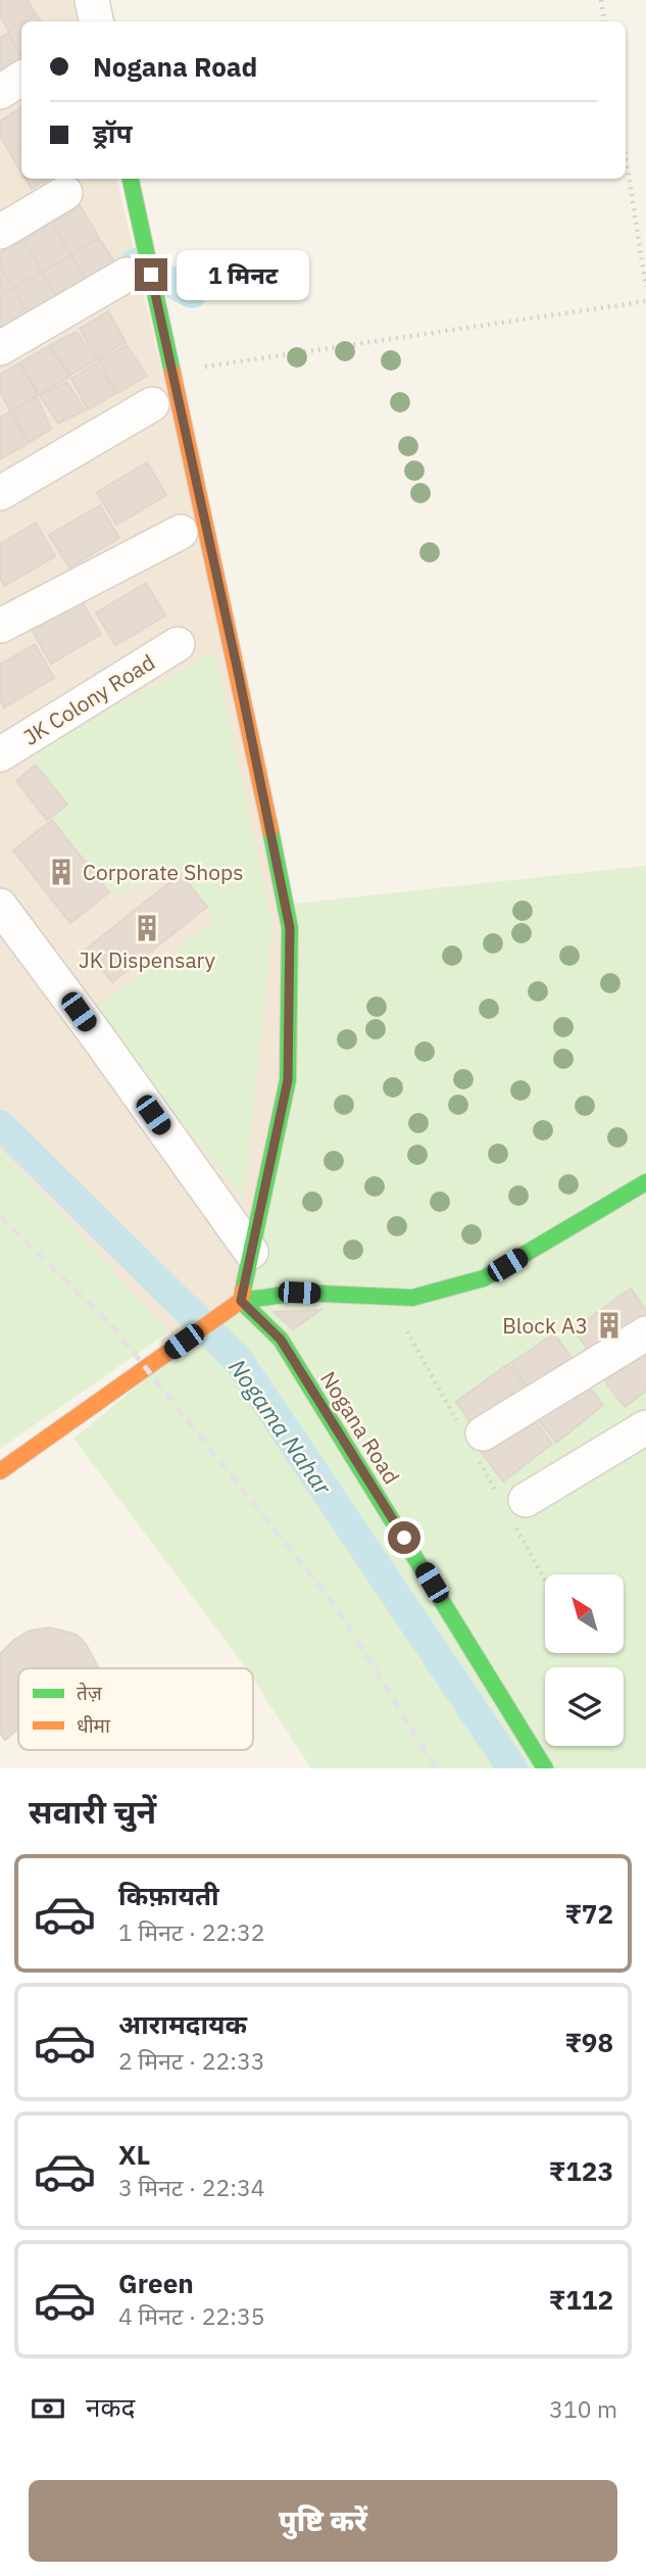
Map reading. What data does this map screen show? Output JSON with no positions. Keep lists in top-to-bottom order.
{
  "streets": {
    "street": ["JK Colony Road", "Nogana Road"]
  },
  "water": ["Nogama Nahar"],
  "places": {
    "building": ["Corporate Shops", "JK Dispensary", "Block A3"]
  },
  "legend": ["तेज़", "धीमा"],
  "north": "top left",
  "page": {
    "banner": ["Nogana Road", "ड्रॉप"],
    "bubble": "1 मिनट",
    "heading": "सवारी चुनें",
    "list": [
      {
        "name": "किफ़ायती",
        "note": "1 मिनट · 22:32",
        "value": "₹72"
      },
      {
        "name": "आरामदायक",
        "note": "2 मिनट · 22:33",
        "value": "₹98"
      },
      {
        "name": "XL",
        "note": "3 मिनट · 22:34",
        "value": "₹123"
      },
      {
        "name": "Green",
        "note": "4 मिनट · 22:35",
        "value": "₹112"
      }
    ],
    "pay": ["नकद", "310 m"],
    "buttons": "पुष्टि करें"
  }
}
